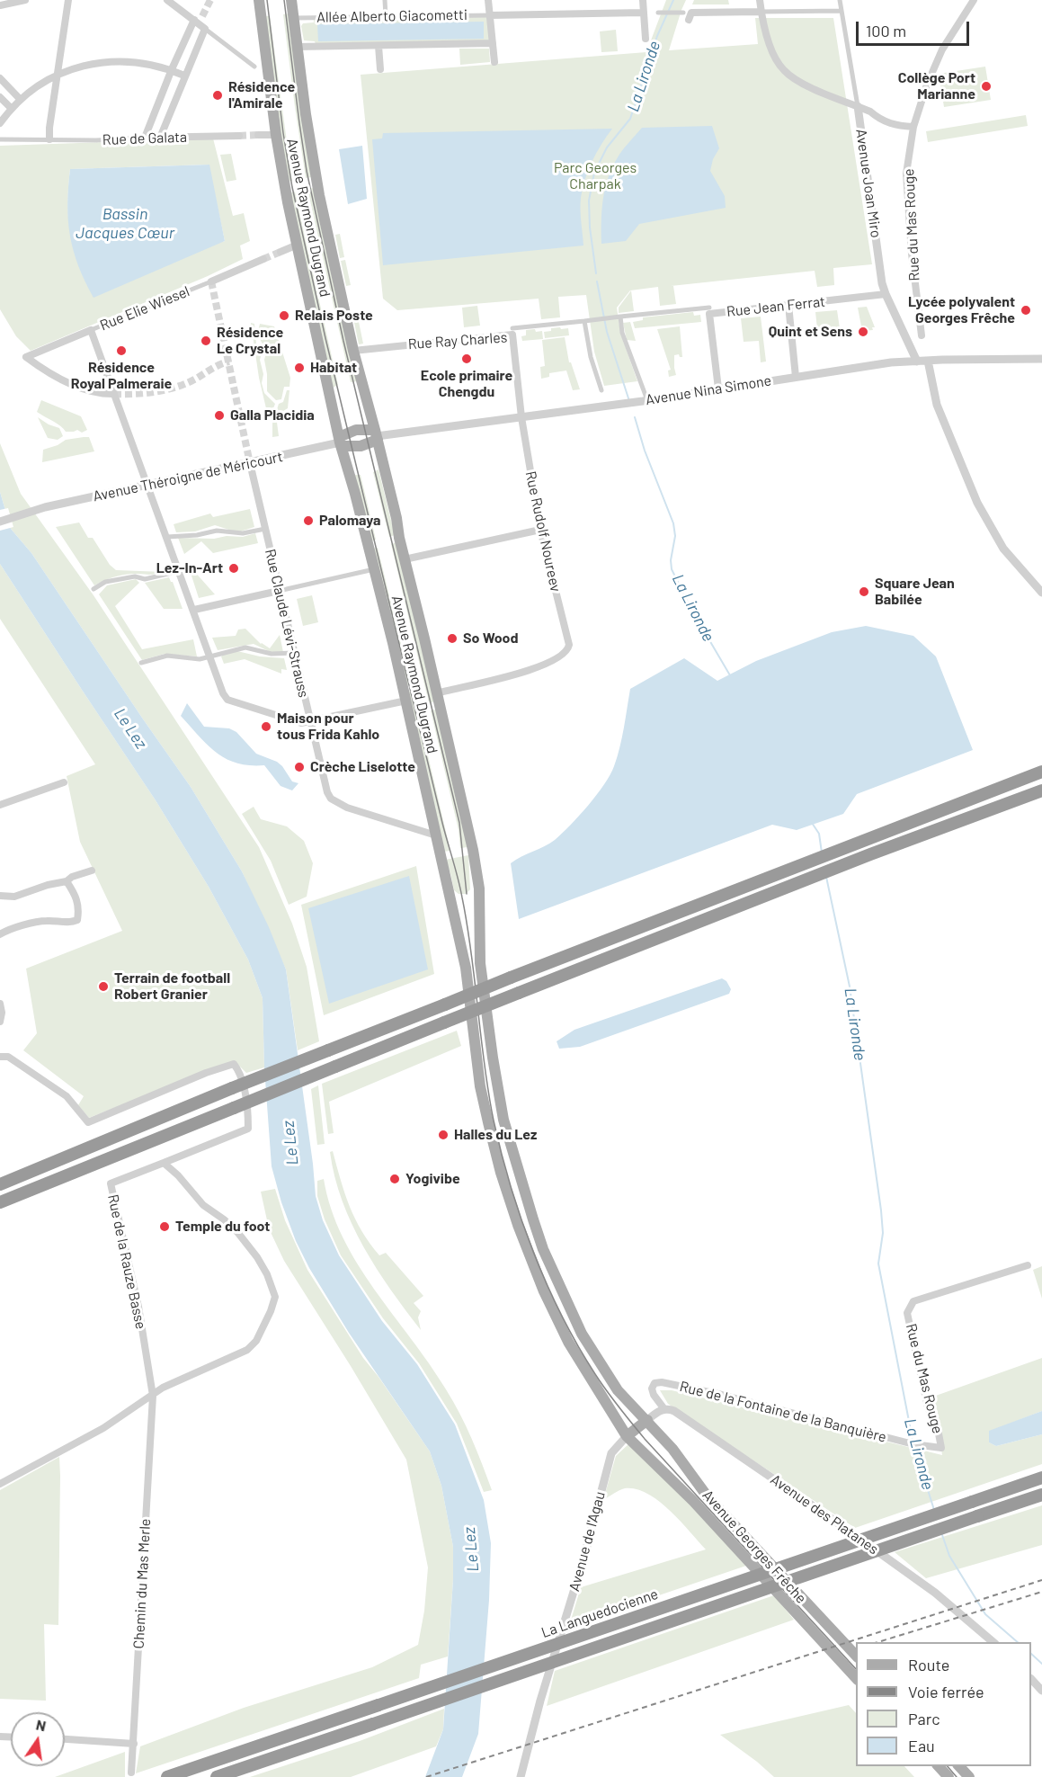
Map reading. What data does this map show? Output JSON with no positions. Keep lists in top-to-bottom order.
{
  "streets": {
    "highway": ["La Languedocienne"],
    "main road": ["Avenue Raymond Dugrand", "Avenue Georges Frêche"],
    "street": [
      "Allée Alberto Giacometti",
      "Rue de Galata",
      "Avenue Joan Miro",
      "Rue du Mas Rouge",
      "Rue Jean Ferrat",
      "Rue Elie Wiesel",
      "Rue Ray Charles",
      "Avenue Nina Simone",
      "Avenue Théroigne de Méricourt",
      "Rue Rudolf Noureev",
      "Rue Claude Lévi-Strauss",
      "Rue de la Rauze Basse",
      "Rue de la Fontaine de la Banquière",
      "Avenue des Platanes",
      "Avenue de l'Agau",
      "Chemin du Mas Merle"
    ]
  },
  "crossings": [
    ["Allée Alberto Giacometti", "Avenue Raymond Dugrand"],
    ["Avenue Joan Miro", "Rue Jean Ferrat"],
    ["Avenue Joan Miro", "Avenue Nina Simone"],
    ["Avenue Raymond Dugrand", "Rue Ray Charles"],
    ["Avenue Raymond Dugrand", "Avenue Nina Simone"],
    ["Avenue Raymond Dugrand", "Avenue Théroigne de Méricourt"],
    ["Avenue Raymond Dugrand", "Rue Rudolf Noureev"],
    ["Avenue Raymond Dugrand", "Rue Claude Lévi-Strauss"],
    ["Avenue Raymond Dugrand", "Avenue Georges Frêche"],
    ["Rue du Mas Rouge", "Rue de la Fontaine de la Banquière"],
    ["Rue Jean Ferrat", "Avenue Nina Simone"],
    ["Rue Ray Charles", "Avenue Nina Simone"],
    ["Rue Ray Charles", "Rue Rudolf Noureev"],
    ["Avenue Nina Simone", "Rue Rudolf Noureev"],
    ["Avenue Théroigne de Méricourt", "Rue Claude Lévi-Strauss"],
    ["Rue de la Rauze Basse", "Chemin du Mas Merle"],
    ["Rue de la Fontaine de la Banquière", "Avenue des Platanes"],
    ["Avenue de l'Agau", "Avenue Georges Frêche"]
  ],
  "water": ["La Lironde", "Bassin Jacques Cœur", "Le Lez"],
  "parks": ["Parc Georges Charpak"],
  "places": [
    "Collège Port Marianne",
    "Résidence l'Amirale",
    "Lycée polyvalent Georges Frêche",
    "Relais Poste",
    "Quint et Sens",
    "Résidence Le Crystal",
    "Résidence Royal Palmeraie",
    "Ecole primaire Chengdu",
    "Habitat",
    "Galla Placidia",
    "Palomaya",
    "Lez-In-Art",
    "Square Jean Babilée",
    "So Wood",
    "Maison pour tous Frida Kahlo",
    "Crèche Liselotte",
    "Terrain de football Robert Granier",
    "Halles du Lez",
    "Yogivibe",
    "Temple du foot"
  ],
  "legend": [
    "Route",
    "Voie ferrée",
    "Parc",
    "Eau"
  ],
  "scale_bar": "100 m",
  "north": "top"
}
